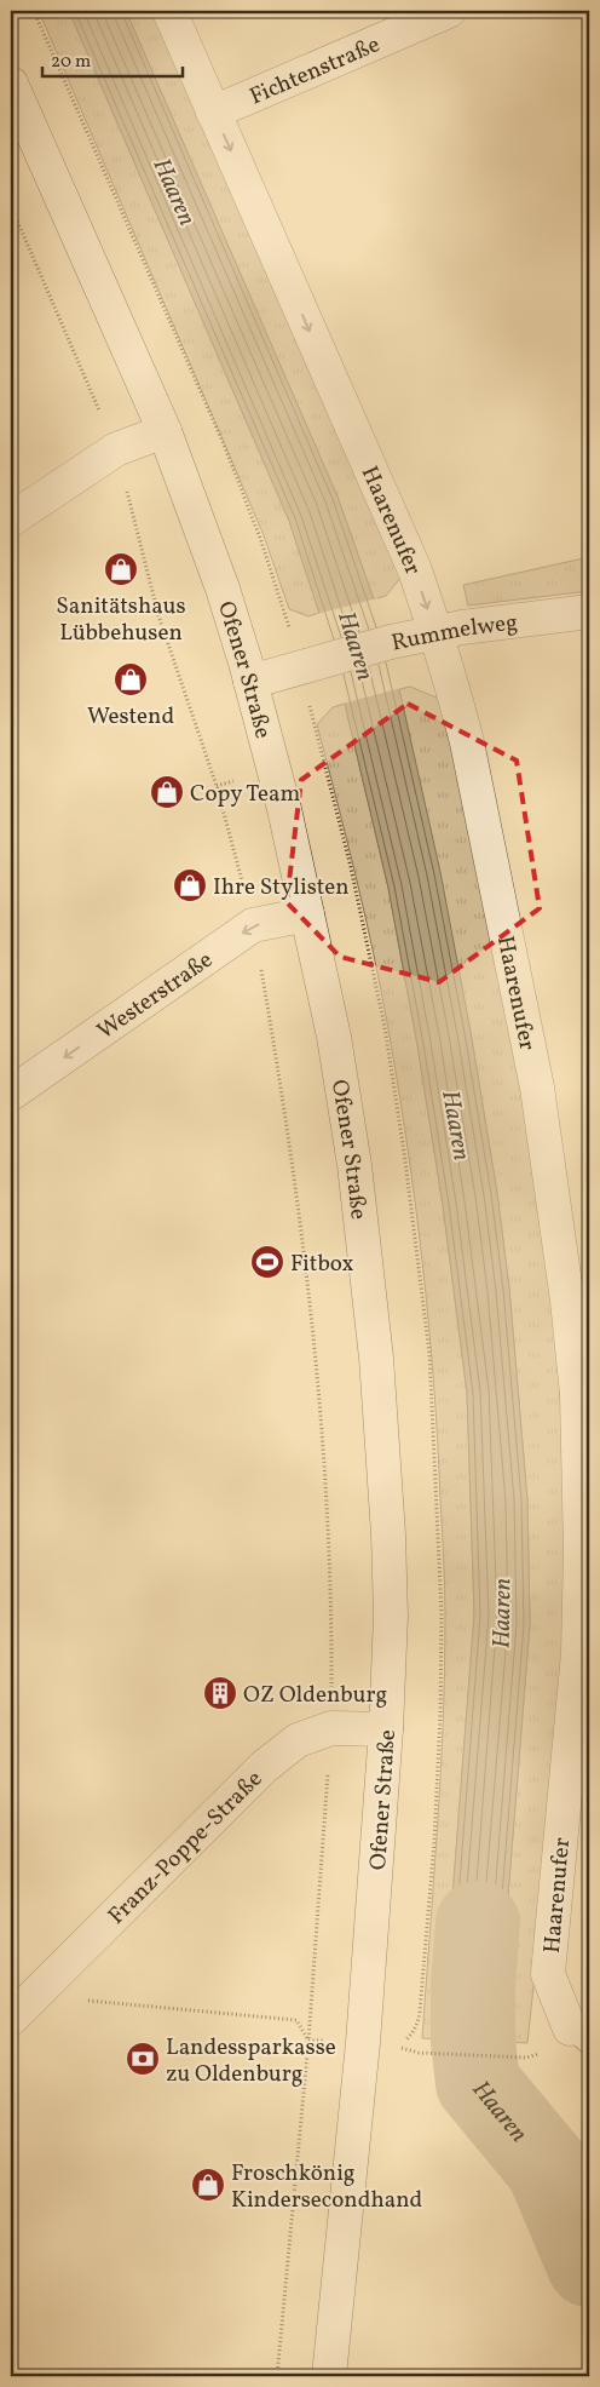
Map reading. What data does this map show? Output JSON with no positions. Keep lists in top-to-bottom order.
{
  "streets": {
    "street": [
      "Fichtenstraße",
      "Haarenufer",
      "Rummelweg",
      "Ofener Straße",
      "Westerstraße",
      "Franz-Poppe-Straße"
    ]
  },
  "crossings": [
    ["Fichtenstraße", "Haarenufer"],
    ["Haarenufer", "Rummelweg"],
    ["Rummelweg", "Ofener Straße"],
    ["Ofener Straße", "Westerstraße"],
    ["Ofener Straße", "Franz-Poppe-Straße"]
  ],
  "one_way": ["Westerstraße"],
  "water": ["Haaren"],
  "places": {
    "shop": [
      "Sanitätshaus Lübbehusen",
      "Westend",
      "Copy Team",
      "Ihre Stylisten",
      "Froschkönig Kindersecondhand"
    ],
    "sports": ["Fitbox"],
    "building": ["OZ Oldenburg"],
    "bank": ["Landessparkasse zu Oldenburg"]
  },
  "scale_bar": "20 m"
}
